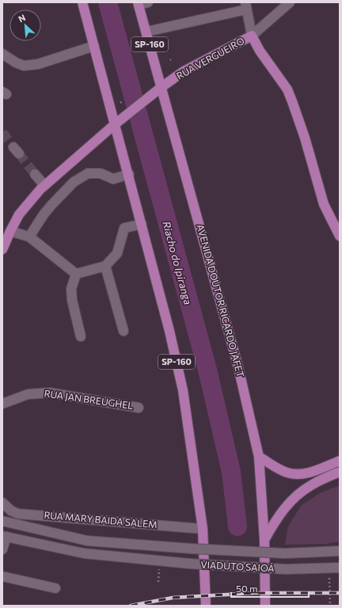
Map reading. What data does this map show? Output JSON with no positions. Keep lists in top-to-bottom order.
{
  "streets": {
    "main road": ["SP-160", "RUA VERGUEIRO", "AVENIDA DOUTOR RICARDO JAFET"],
    "street": ["RUA JAN BREUGHEL", "RUA MARY BAIDA SALEM", "VIADUTO SAIOÁ"]
  },
  "crossings": [
    ["SP-160", "RUA VERGUEIRO"],
    ["SP-160", "RUA MARY BAIDA SALEM"],
    ["RUA VERGUEIRO", "AVENIDA DOUTOR RICARDO JAFET"]
  ],
  "water": ["Riacho do Ipiranga"],
  "scale_bar": "50 m",
  "north": "top left"
}
